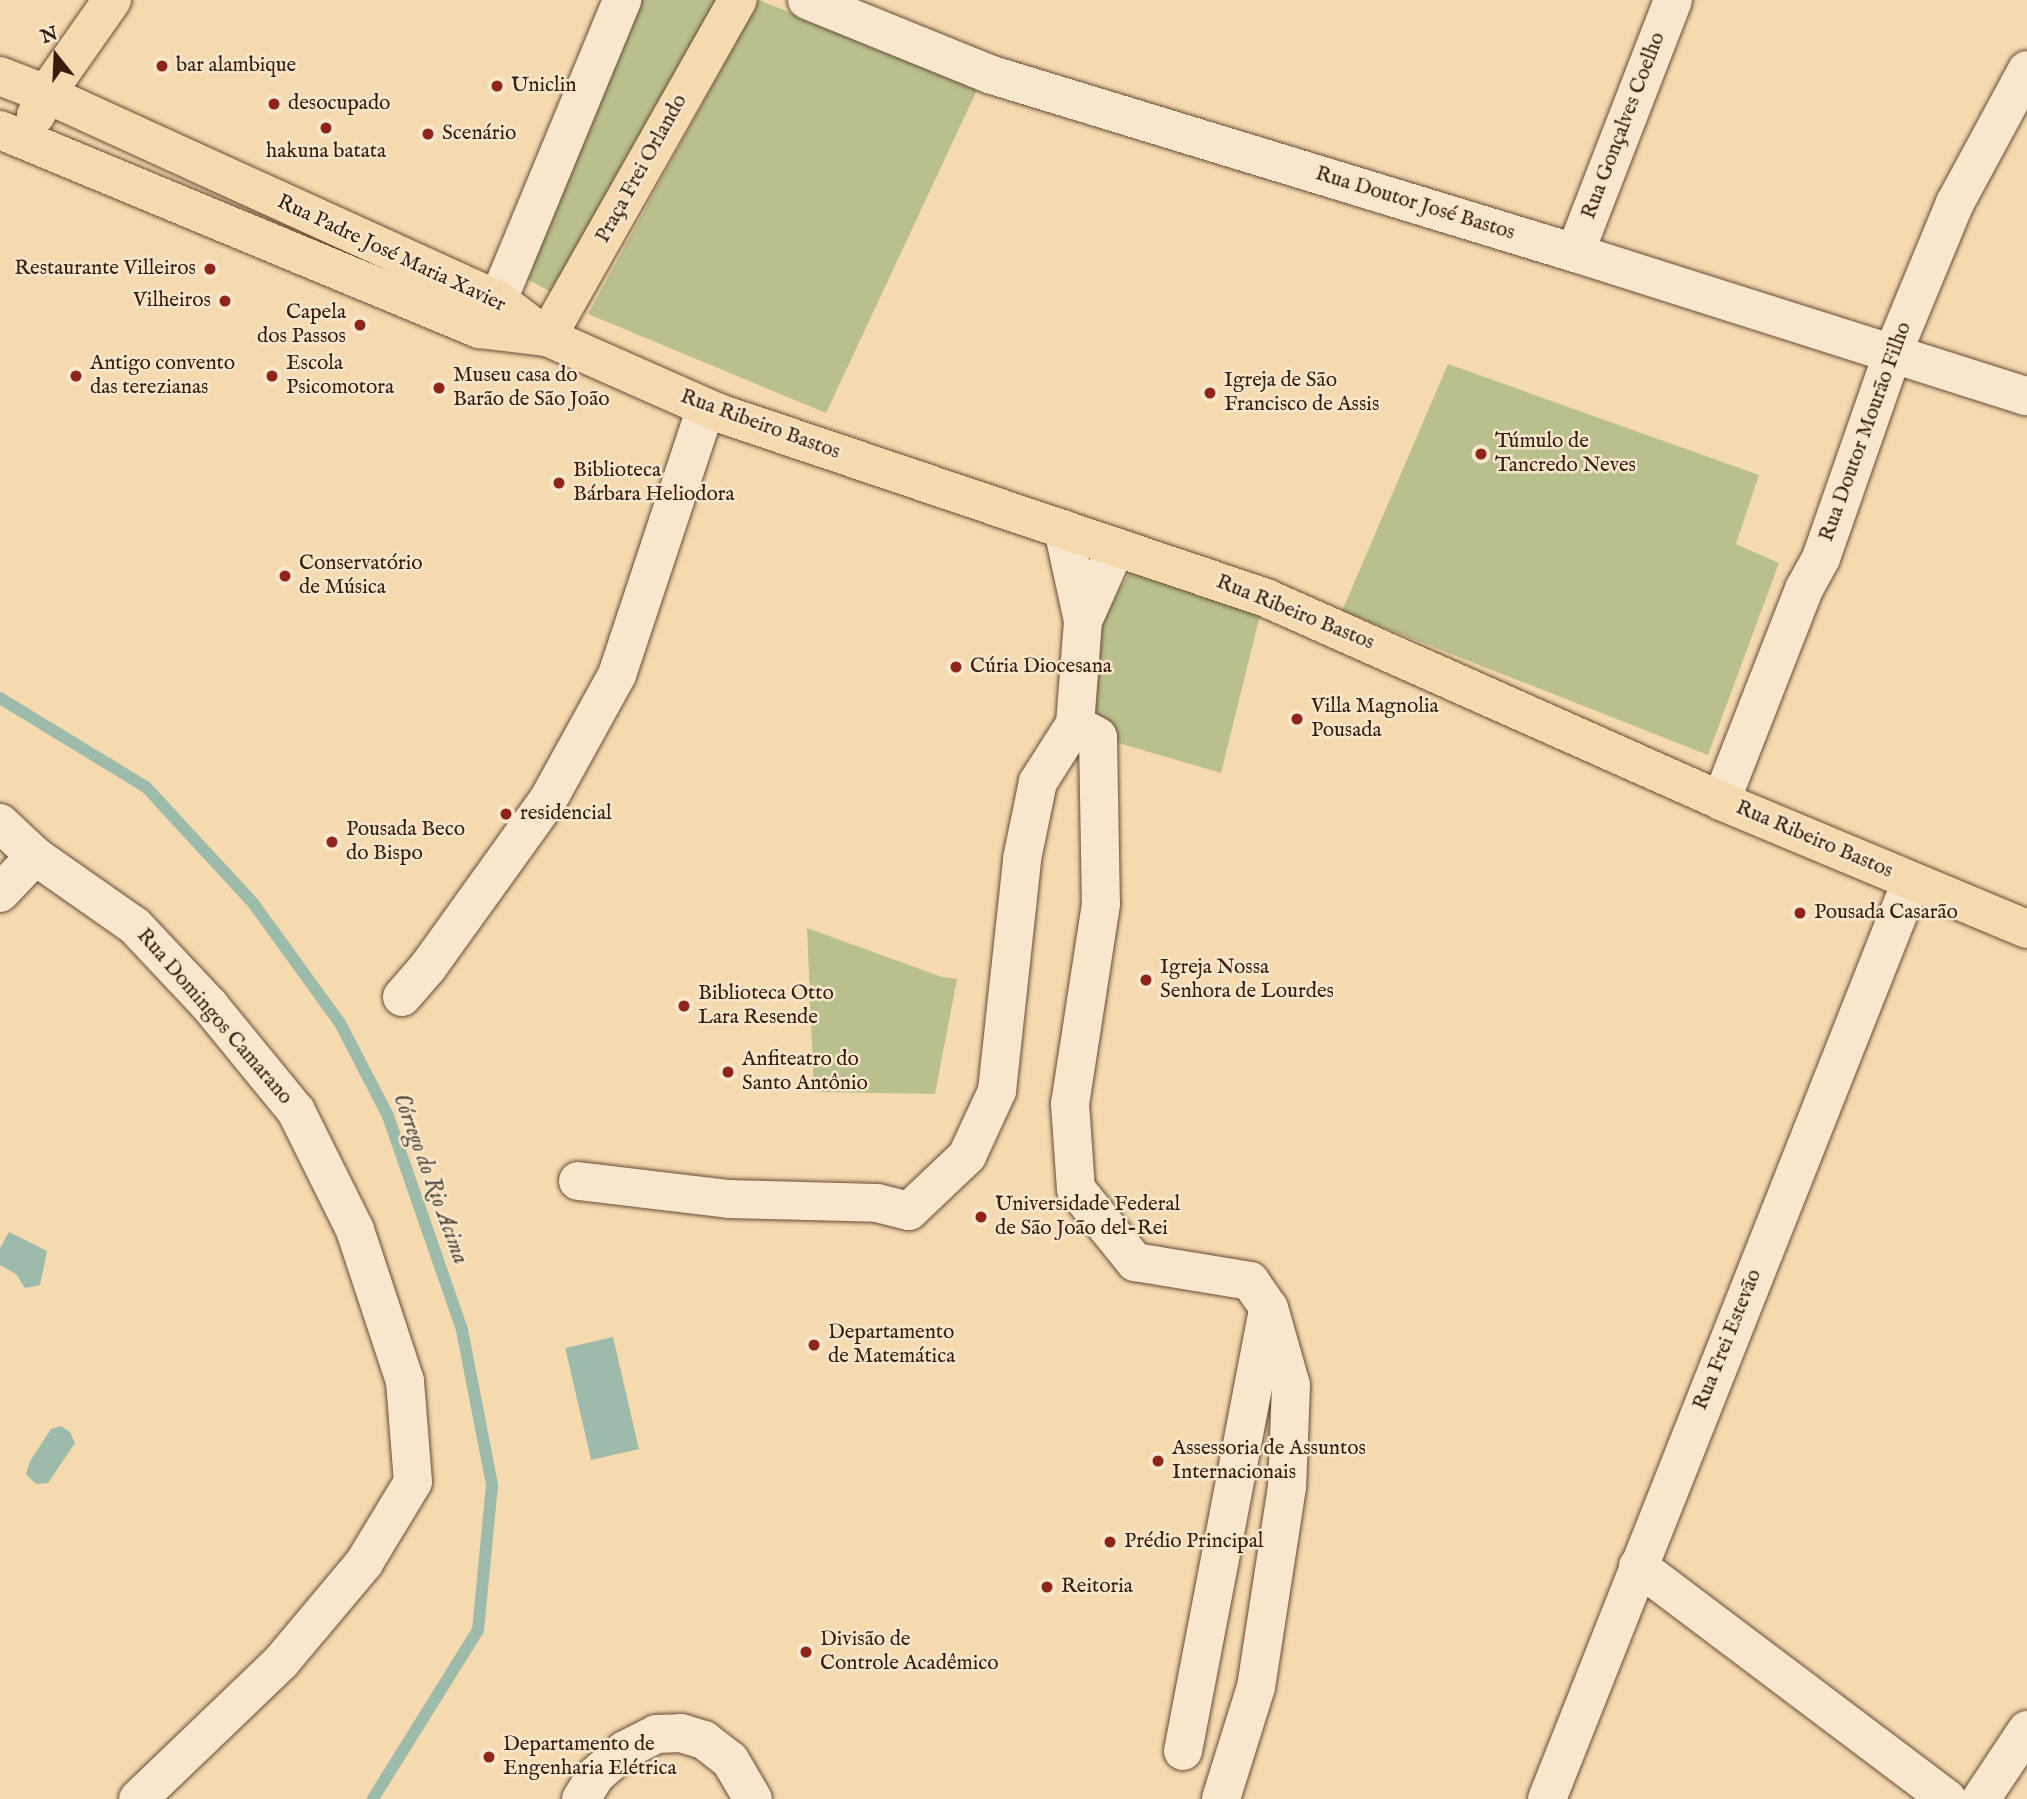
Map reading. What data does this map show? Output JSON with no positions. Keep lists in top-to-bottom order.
{
  "streets": {
    "main road": ["Praça Frei Orlando", "Rua Padre José Maria Xavier", "Rua Ribeiro Bastos"],
    "street": [
      "Rua Gonçalves Coelho",
      "Rua Doutor José Bastos",
      "Rua Doutor Mourão Filho",
      "Rua Domingos Camarano",
      "Rua Frei Estevão"
    ]
  },
  "crossings": [
    ["Rua Gonçalves Coelho", "Rua Doutor José Bastos"],
    ["Praça Frei Orlando", "Rua Padre José Maria Xavier"],
    ["Praça Frei Orlando", "Rua Ribeiro Bastos"],
    ["Rua Doutor José Bastos", "Rua Doutor Mourão Filho"],
    ["Rua Padre José Maria Xavier", "Rua Ribeiro Bastos"],
    ["Rua Ribeiro Bastos", "Rua Doutor Mourão Filho"],
    ["Rua Ribeiro Bastos", "Rua Frei Estevão"]
  ],
  "water": ["Córrego do Rio Acima"],
  "places": [
    "bar alambique",
    "Uniclin",
    "desocupado",
    "hakuna batata",
    "Scenário",
    "Restaurante Villeiros",
    "Vilheiros",
    "Capela dos Passos",
    "Antigo convento das terezianas",
    "Escola Psicomotora",
    "Museu casa do Barão de São João",
    "Igreja de São Francisco de Assis",
    "Túmulo de Tancredo Neves",
    "Biblioteca Bárbara Heliodora",
    "Conservatório de Música",
    "Cúria Diocesana",
    "Villa Magnolia Pousada",
    "residencial",
    "Pousada Beco do Bispo",
    "Pousada Casarão",
    "Igreja Nossa Senhora de Lourdes",
    "Biblioteca Otto Lara Resende",
    "Anfiteatro do Santo Antônio",
    "Universidade Federal de São João del-Rei",
    "Departamento de Matemática",
    "Assessoria de Assuntos Internacionais",
    "Prédio Principal",
    "Reitoria",
    "Divisão de Controle Acadêmico",
    "Departamento de Engenharia Elétrica"
  ],
  "north": "top"
}
